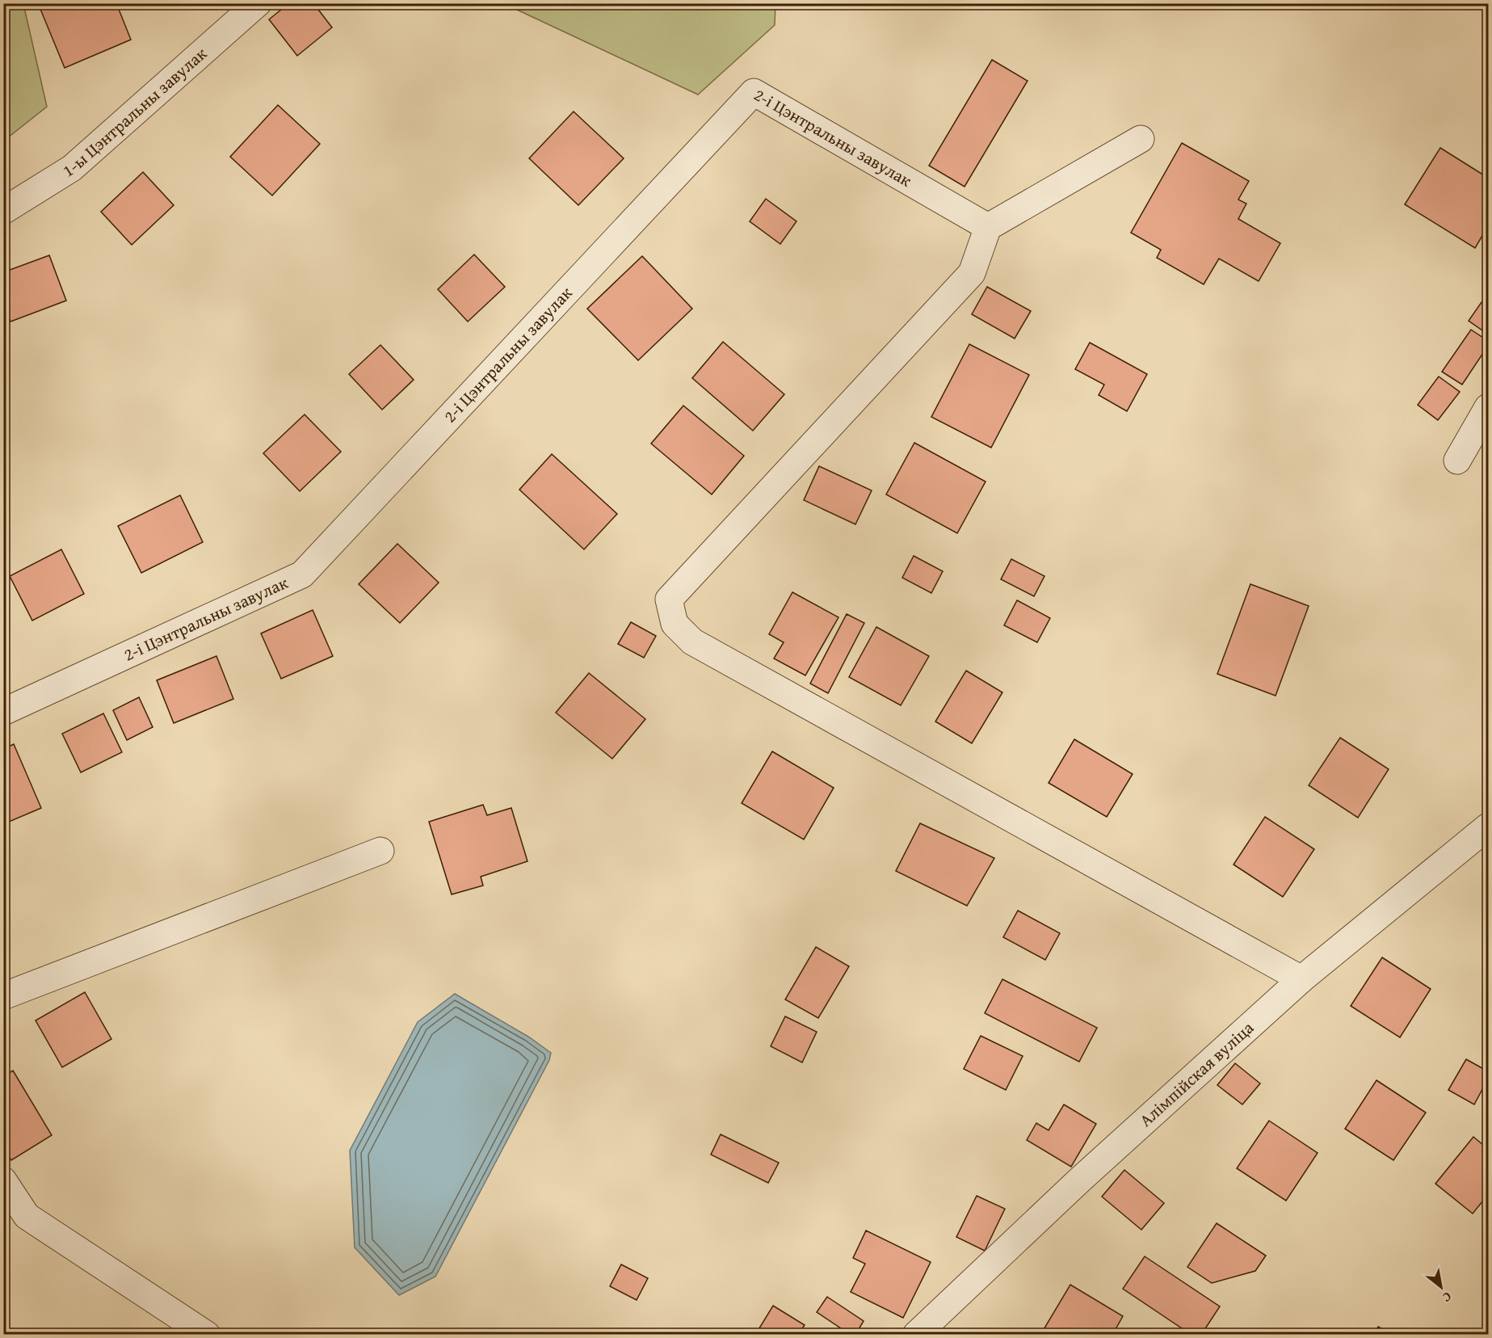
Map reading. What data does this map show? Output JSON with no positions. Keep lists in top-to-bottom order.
{
  "streets": {
    "street": ["1-ы Цэнтральны завулак", "2-і Цэнтральны завулак", "Алімпійская вуліца"]
  },
  "north": "bottom right"
}
